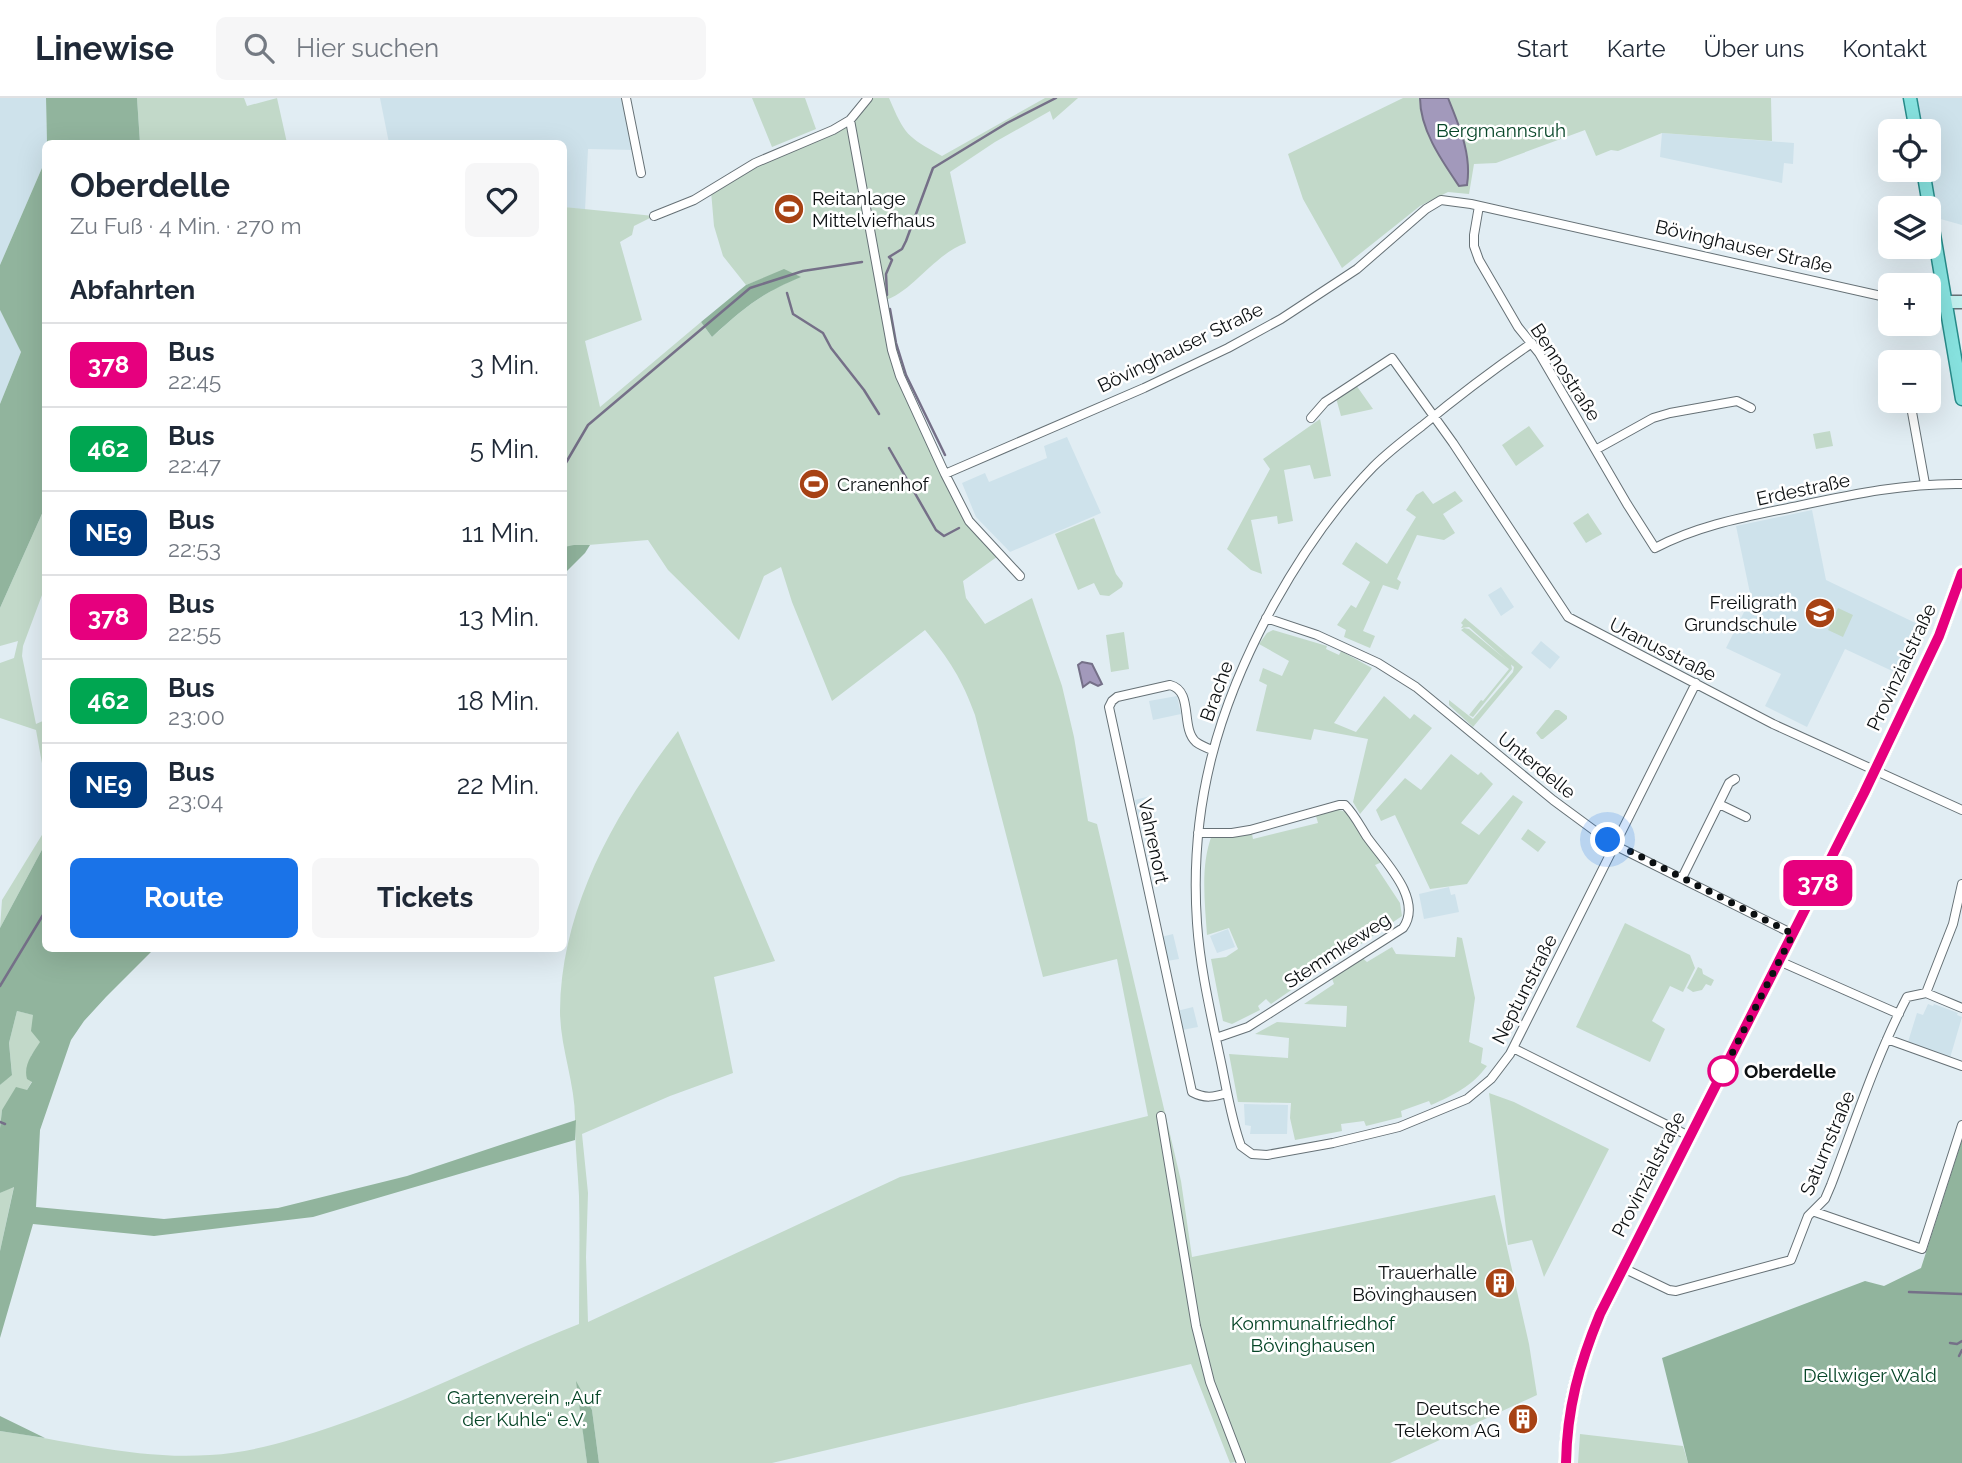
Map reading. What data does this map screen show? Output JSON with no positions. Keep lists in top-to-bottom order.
{
  "streets": {
    "main road": ["Provinzialstraße"],
    "street": [
      "Bövinghauser Straße",
      "Bennostraße",
      "Erdestraße",
      "Uranusstraße",
      "Brache",
      "Unterdelle",
      "Vahrenort",
      "Stemmkeweg",
      "Neptunstraße",
      "Saturnstraße"
    ]
  },
  "crossings": [
    ["Bövinghauser Straße", "Bennostraße"],
    ["Bennostraße", "Erdestraße"],
    ["Bennostraße", "Brache"],
    ["Uranusstraße", "Provinzialstraße"],
    ["Uranusstraße", "Brache"],
    ["Uranusstraße", "Neptunstraße"],
    ["Provinzialstraße", "Unterdelle"],
    ["Provinzialstraße", "Saturnstraße"],
    ["Brache", "Unterdelle"],
    ["Brache", "Vahrenort"],
    ["Brache", "Stemmkeweg"],
    ["Brache", "Neptunstraße"],
    ["Unterdelle", "Neptunstraße"]
  ],
  "parks": [
    "Bergmannsruh",
    "Kommunalfriedhof Bövinghausen",
    "Dellwiger Wald",
    "Gartenverein „Auf der Kuhle“ e.V."
  ],
  "places": {
    "sports": ["Reitanlage Mittelviefhaus", "Cranenhof"],
    "school or university": ["Freiligrath Grundschule"],
    "other": ["Oberdelle"],
    "building": ["Trauerhalle Bövinghausen", "Deutsche Telekom AG"]
  },
  "lines": ["bus line 378"],
  "page": {
    "header": "Linewise",
    "search": "Hier suchen",
    "nav": [
      "Start",
      "Karte",
      "Über uns",
      "Kontakt"
    ],
    "on_map": "378",
    "map_buttons": ["+", "−"],
    "heading": [
      ["Oberdelle", "Zu Fuß · 4 Min. · 270 m"],
      "Abfahrten"
    ],
    "list": [
      {
        "mark": "378",
        "name": "Bus",
        "note": "22:45",
        "value": "3 Min."
      },
      {
        "mark": "462",
        "name": "Bus",
        "note": "22:47",
        "value": "5 Min."
      },
      {
        "mark": "NE9",
        "name": "Bus",
        "note": "22:53",
        "value": "11 Min."
      },
      {
        "mark": "378",
        "name": "Bus",
        "note": "22:55",
        "value": "13 Min."
      },
      {
        "mark": "462",
        "name": "Bus",
        "note": "23:00",
        "value": "18 Min."
      },
      {
        "mark": "NE9",
        "name": "Bus",
        "note": "23:04",
        "value": "22 Min."
      }
    ],
    "buttons": ["Route", "Tickets"]
  }
}
